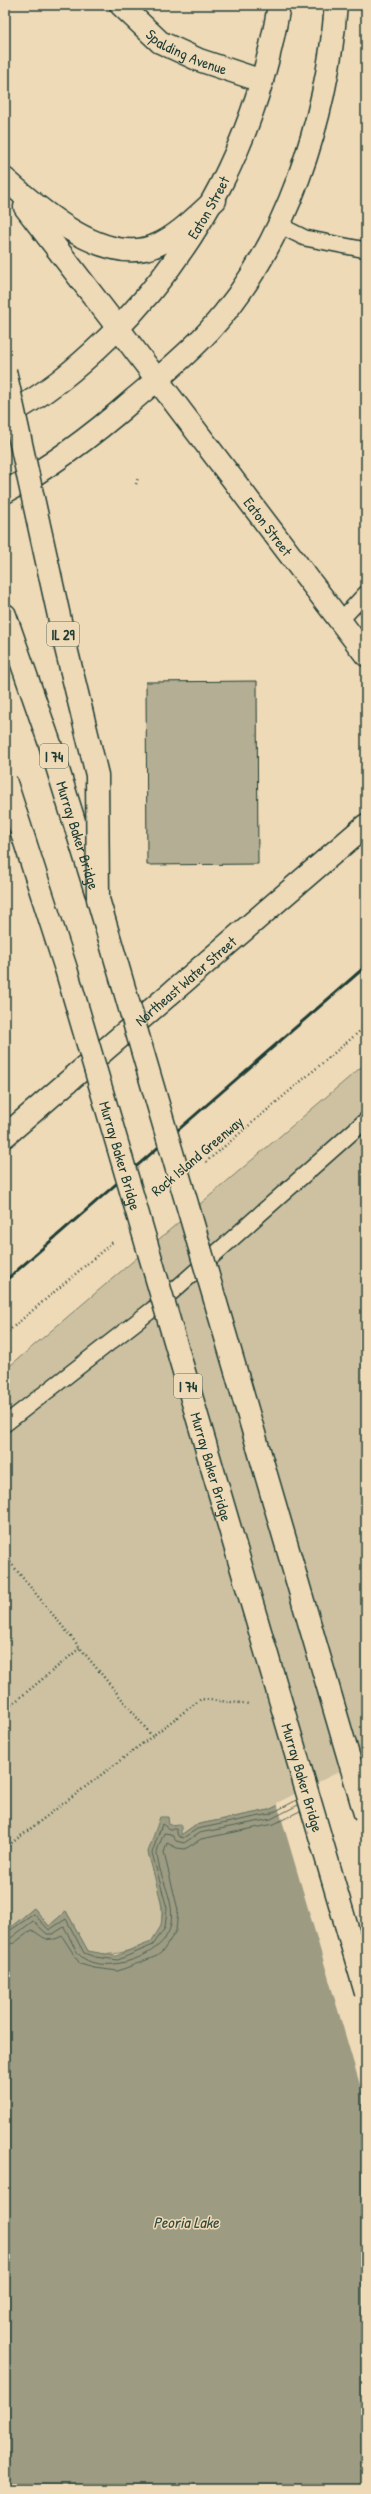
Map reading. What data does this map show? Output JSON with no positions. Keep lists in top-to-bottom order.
{
  "streets": {
    "main road": [
      "Spalding Avenue",
      "Eaton Street",
      "IL 29",
      "I 74",
      "Murray Baker Bridge",
      "Northeast Water Street"
    ],
    "path": ["Rock Island Greenway"]
  },
  "crossings": [
    ["Spalding Avenue", "Eaton Street"],
    ["IL 29", "Murray Baker Bridge"]
  ],
  "water": ["Peoria Lake"]
}
